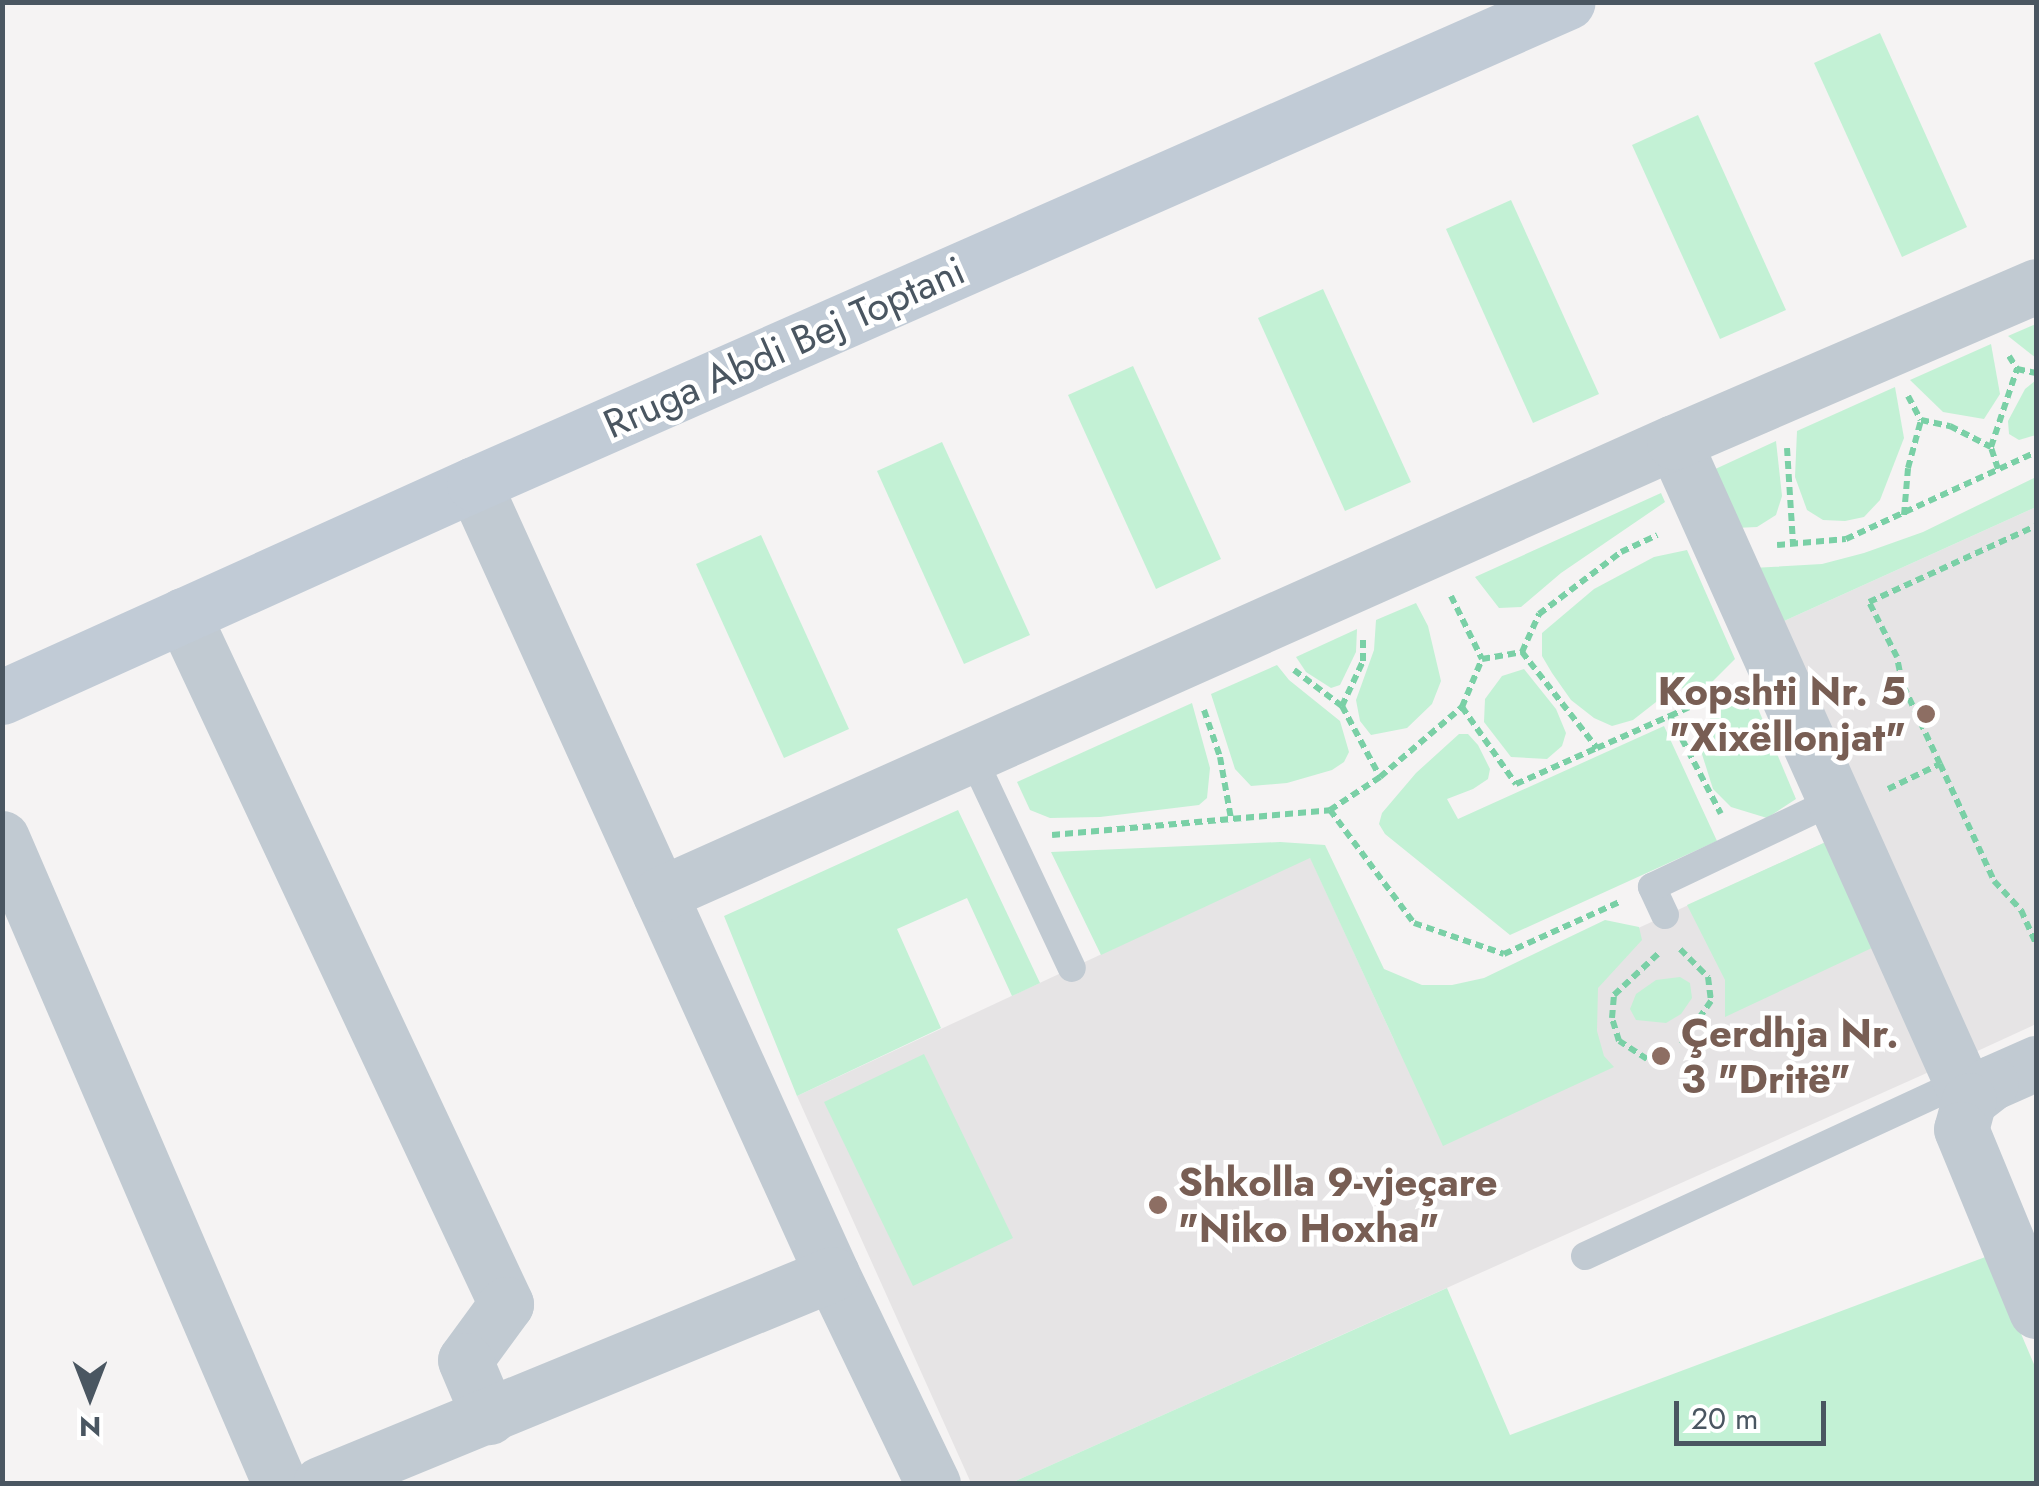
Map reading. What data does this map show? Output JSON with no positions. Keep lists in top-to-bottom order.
{
  "streets": {
    "street": ["Rruga Abdi Bej Toptani"]
  },
  "places": ["Kopshti Nr. 5 \"Xixëllonjat\"", "Çerdhja Nr. 3 \"Dritë\"", "Shkolla 9-vjeçare \"Niko Hoxha\""],
  "scale_bar": "20 m",
  "north": "bottom"
}
